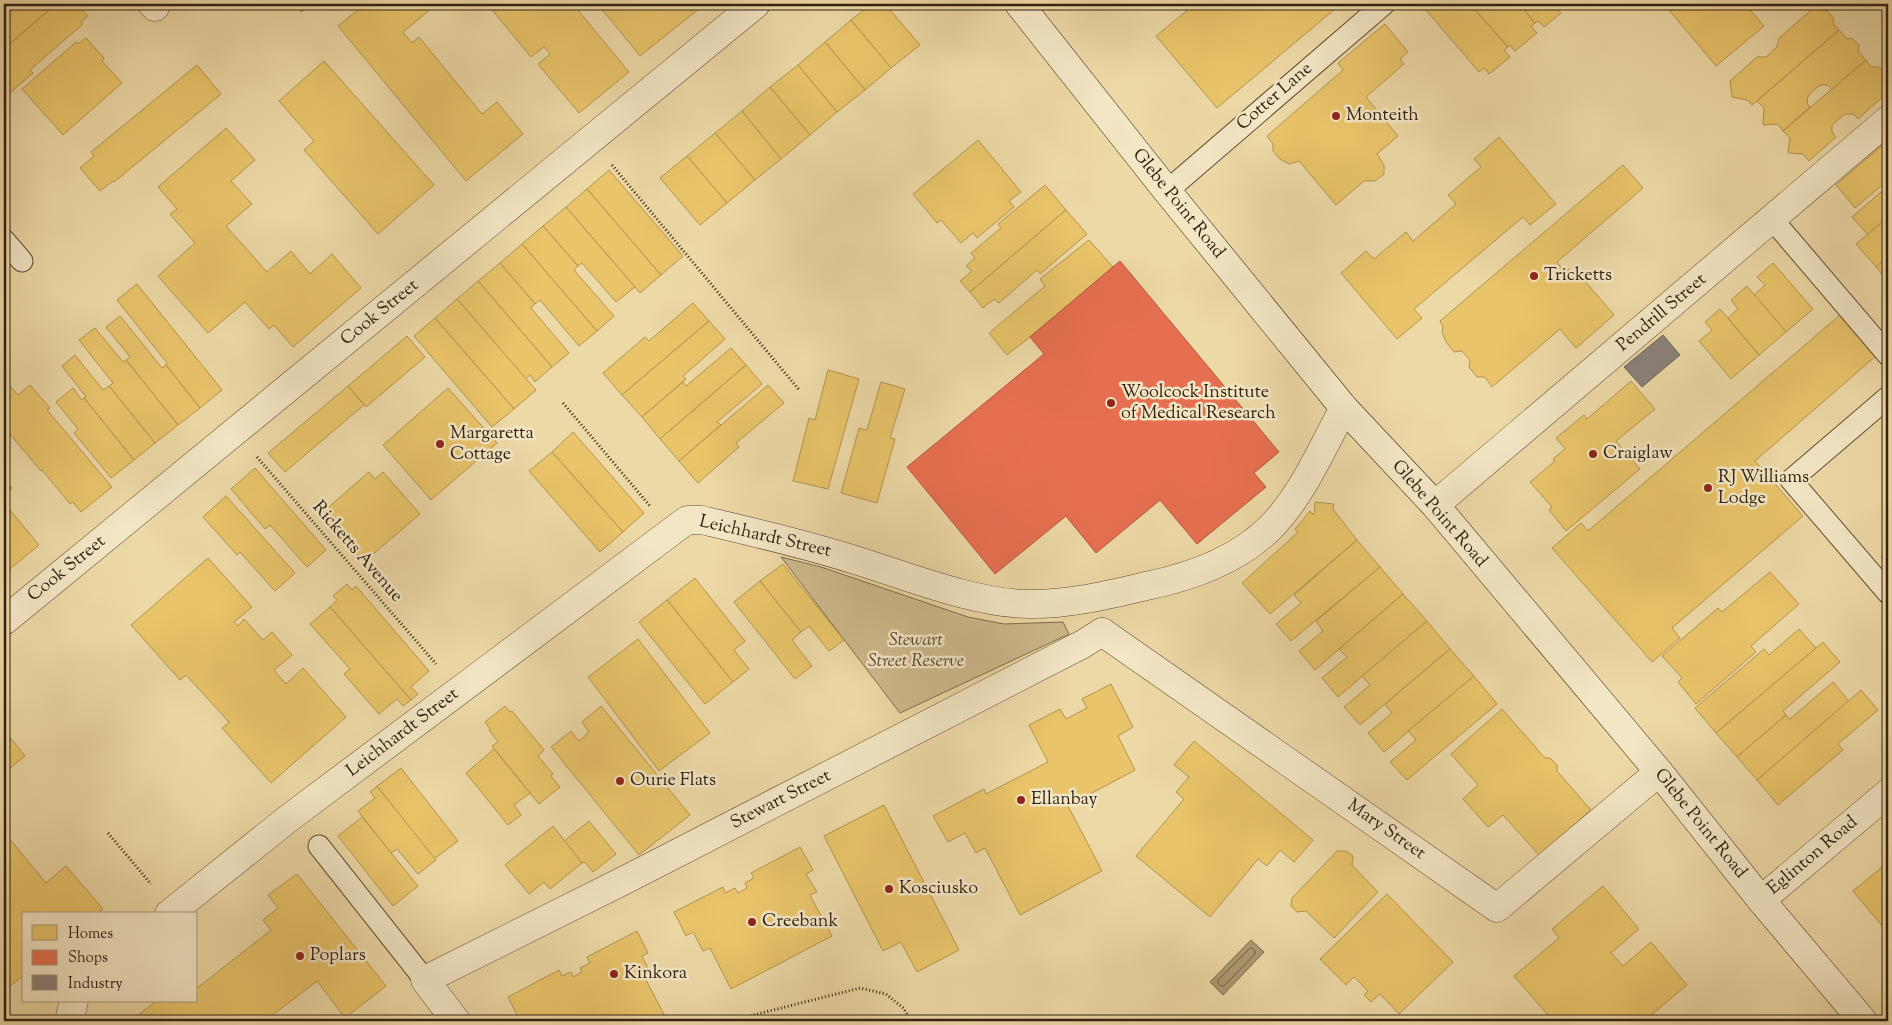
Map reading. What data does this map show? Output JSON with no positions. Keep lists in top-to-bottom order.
{
  "streets": {
    "street": [
      "Glebe Point Road",
      "Cook Street",
      "Pendrill Street",
      "Leichhardt Street",
      "Stewart Street",
      "Mary Street",
      "Eglinton Road"
    ],
    "lane": ["Cotter Lane"],
    "path": ["Ricketts Avenue"]
  },
  "crossings": [
    ["Cotter Lane", "Glebe Point Road"],
    ["Glebe Point Road", "Pendrill Street"],
    ["Glebe Point Road", "Leichhardt Street"],
    ["Glebe Point Road", "Mary Street"],
    ["Glebe Point Road", "Eglinton Road"],
    ["Cook Street", "Ricketts Avenue"],
    ["Leichhardt Street", "Ricketts Avenue"],
    ["Stewart Street", "Mary Street"]
  ],
  "parks": ["Stewart Street Reserve"],
  "places": [
    "Monteith",
    "Tricketts",
    "Woolcock Institute of Medical Research",
    "Margaretta Cottage",
    "Craiglaw",
    "RJ Williams Lodge",
    "Ourie Flats",
    "Ellanbay",
    "Kosciusko",
    "Creebank",
    "Poplars",
    "Kinkora"
  ],
  "legend": ["Homes", "Shops", "Industry"]
}
